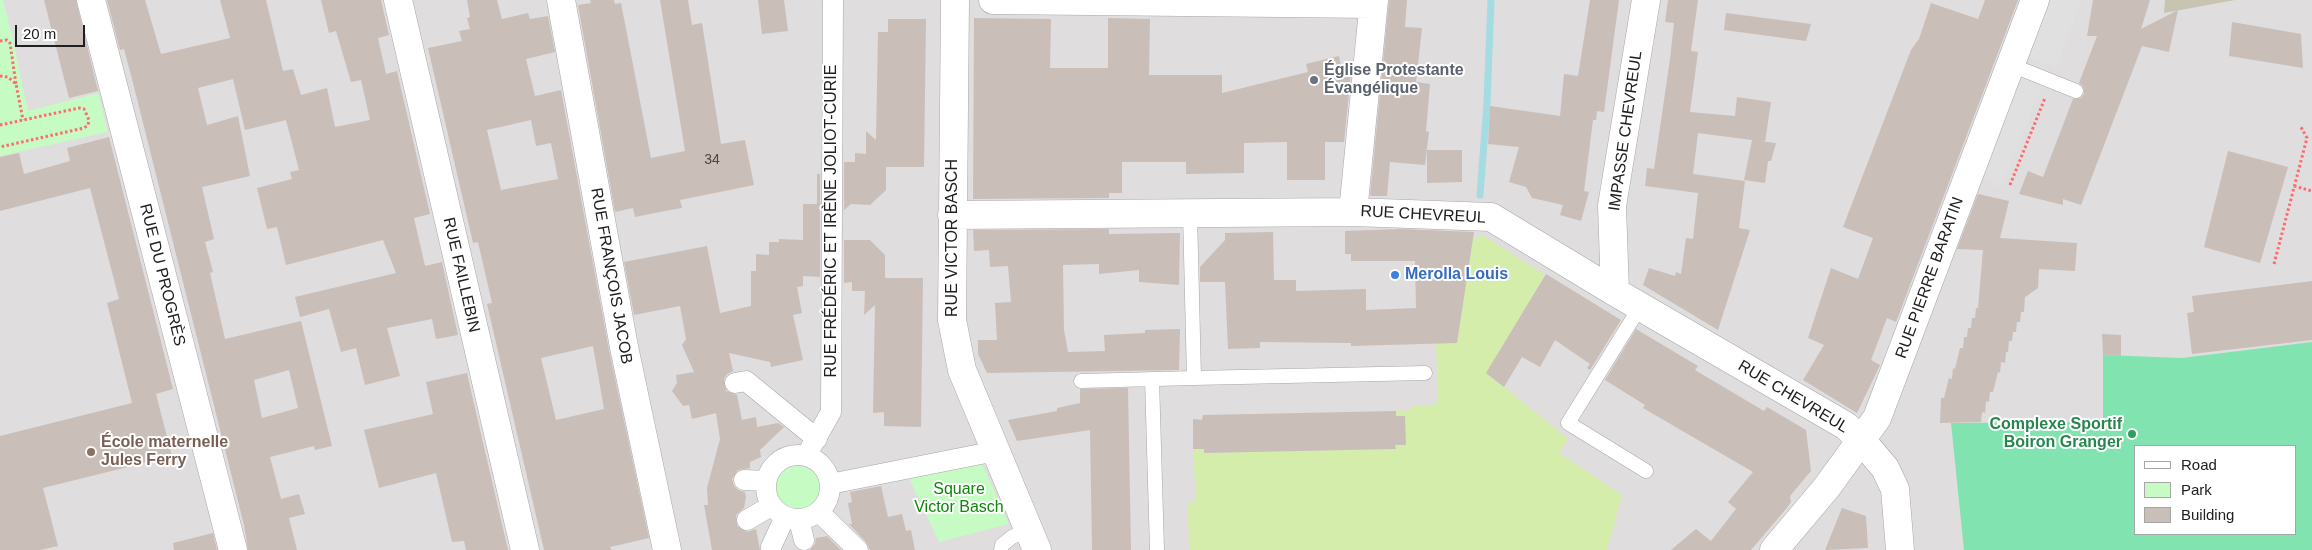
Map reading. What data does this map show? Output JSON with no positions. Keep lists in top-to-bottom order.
{
  "streets": {
    "street": [
      "IMPASSE CHEVREUL",
      "RUE CHEVREUL",
      "RUE FRÉDÉRIC ET IRÈNE JOLIOT-CURIE",
      "RUE VICTOR BASCH",
      "RUE DU PROGRÈS",
      "RUE FAILLEBIN",
      "RUE FRANÇOIS JACOB",
      "RUE PIERRE BARATIN"
    ]
  },
  "crossings": [
    ["IMPASSE CHEVREUL", "RUE CHEVREUL"],
    ["RUE CHEVREUL", "RUE VICTOR BASCH"],
    ["RUE CHEVREUL", "RUE PIERRE BARATIN"]
  ],
  "parks": ["Square Victor Basch"],
  "places": [
    "Église Protestante Évangélique",
    "Merolla Louis",
    "Complexe Sportif Boiron Granger",
    "École maternelle Jules Ferry"
  ],
  "house_numbers": ["34"],
  "legend": ["Road", "Park", "Building"],
  "scale_bar": "20 m"
}
